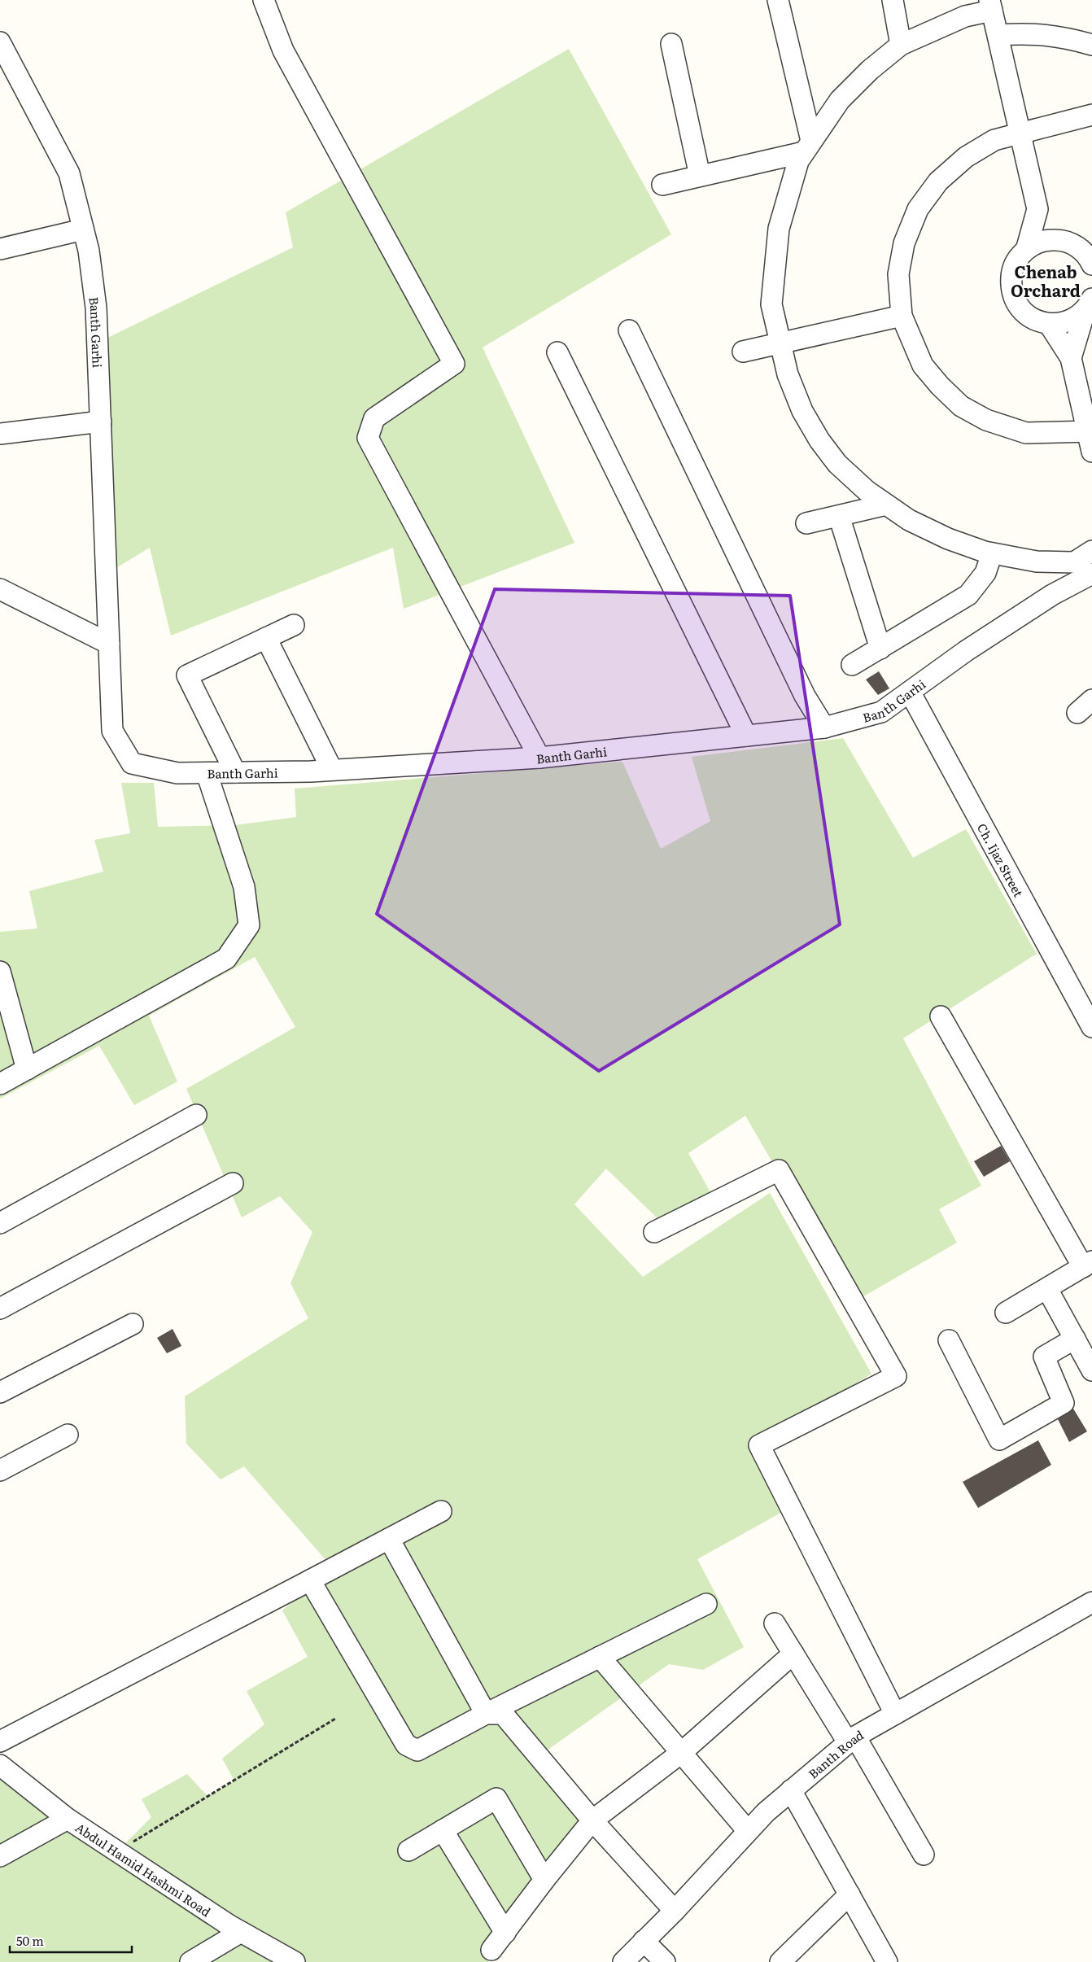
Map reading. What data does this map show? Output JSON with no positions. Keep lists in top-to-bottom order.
{
  "streets": {
    "street": [
      "Banth Garhi",
      "Ch. Ijaz Street",
      "Banth Road",
      "Abdul Hamid Hashmi Road"
    ]
  },
  "crossings": [
    ["Banth Garhi", "Ch. Ijaz Street"]
  ],
  "districts": ["Chenab Orchard"],
  "scale_bar": "50 m"
}
